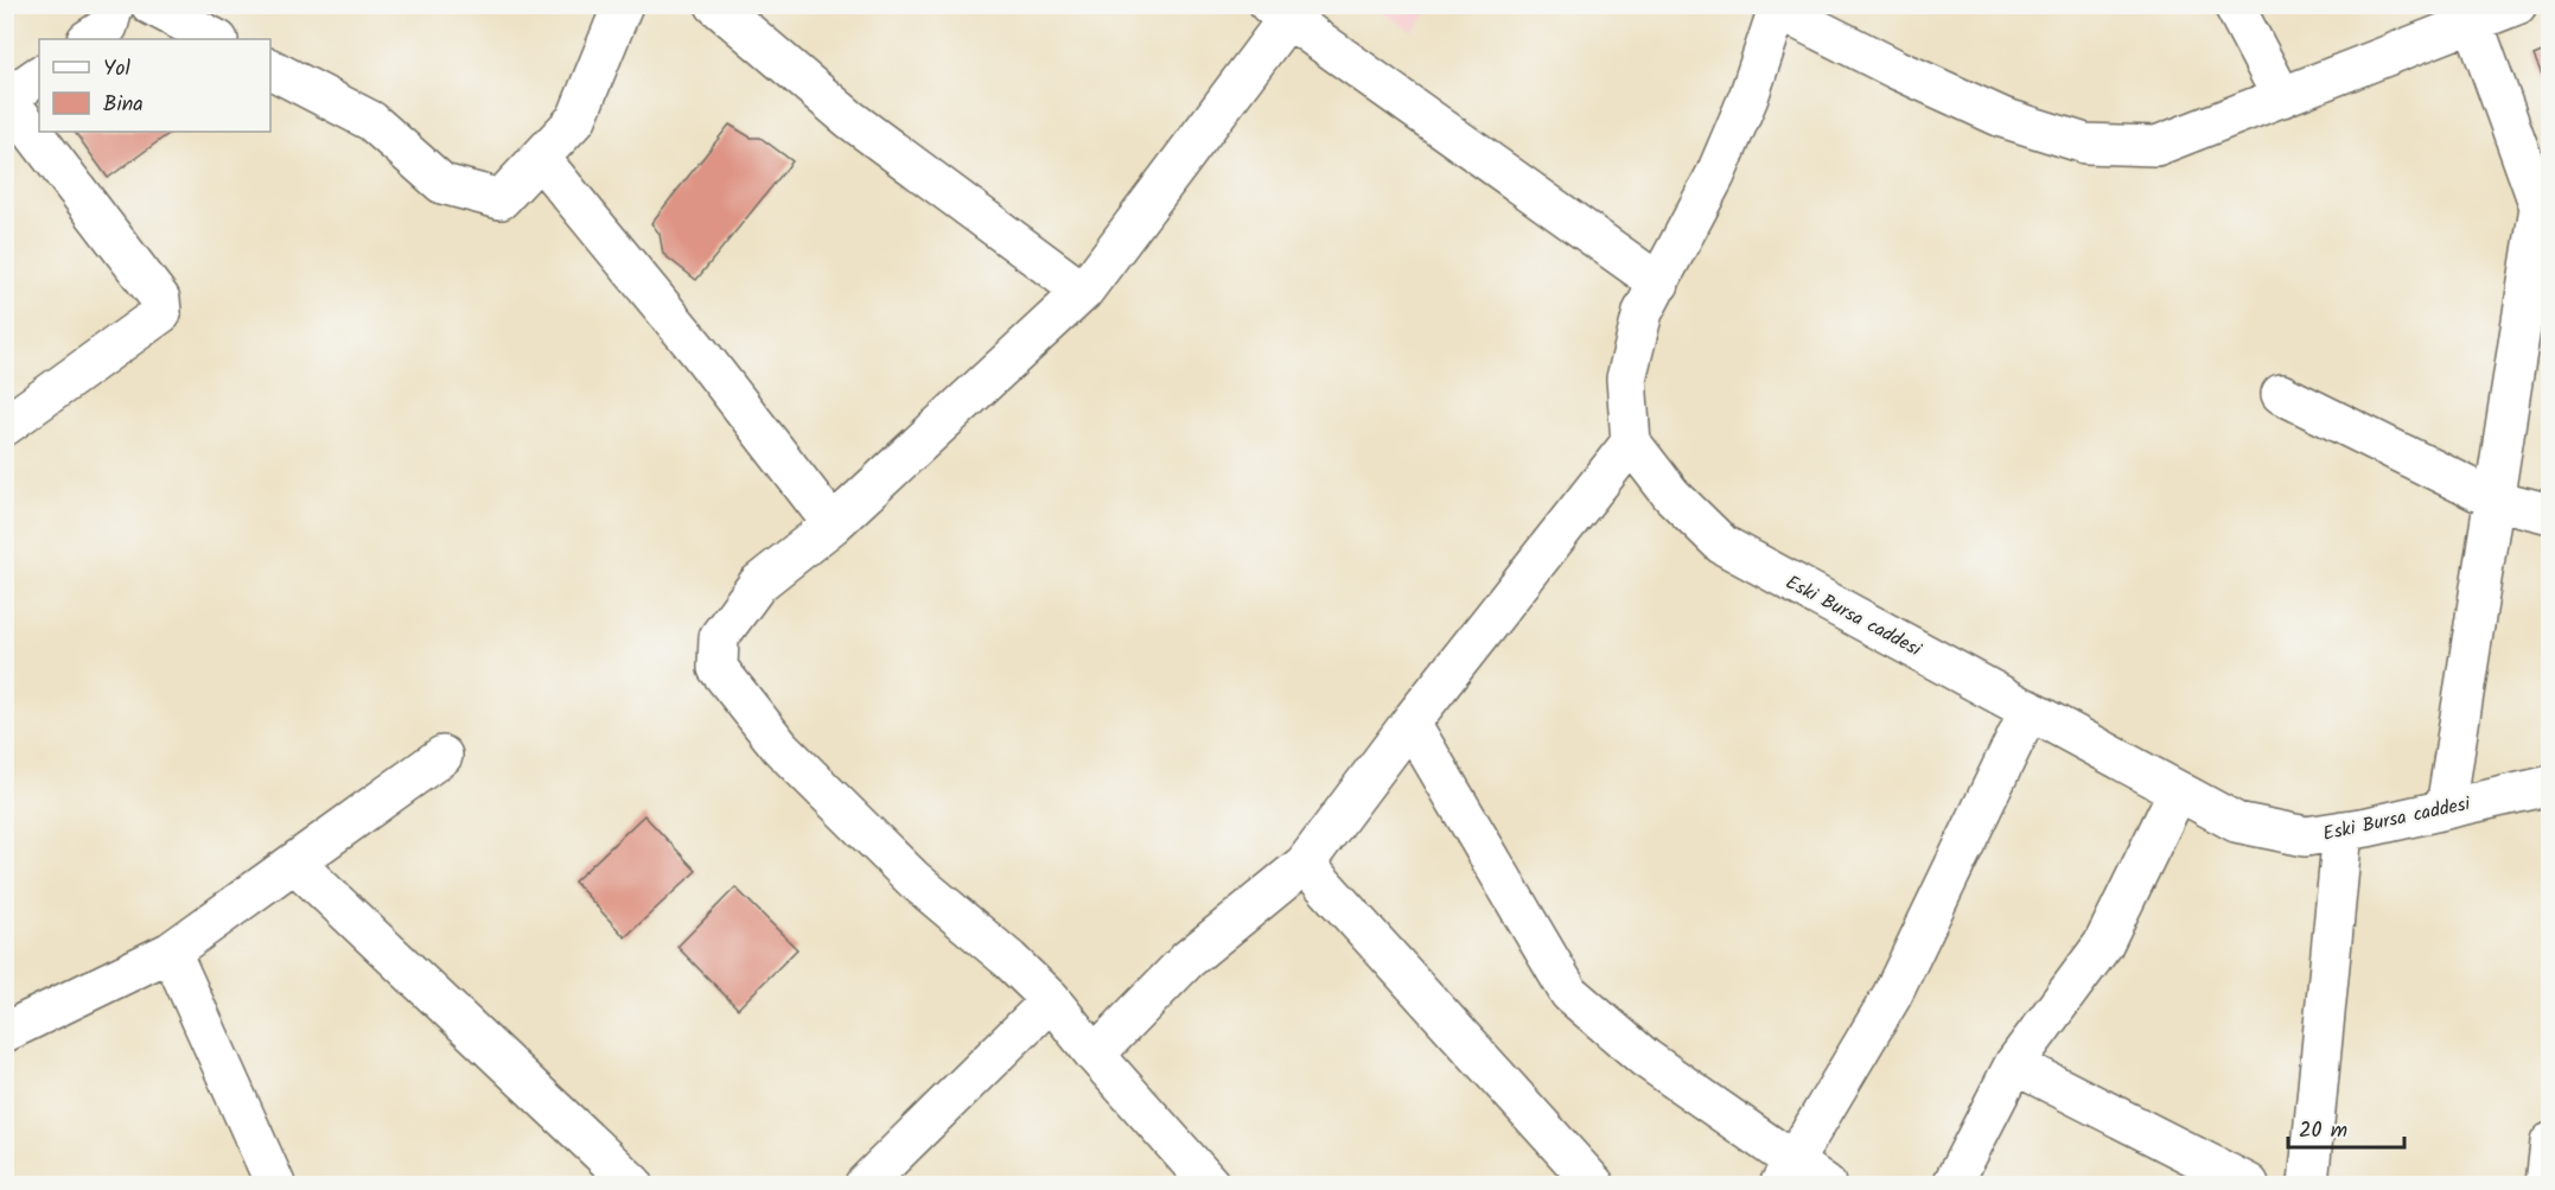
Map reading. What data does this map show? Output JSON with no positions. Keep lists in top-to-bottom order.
{
  "streets": {
    "street": ["Eski Bursa caddesi"]
  },
  "legend": ["Yol", "Bina"],
  "scale_bar": "20 m"
}
